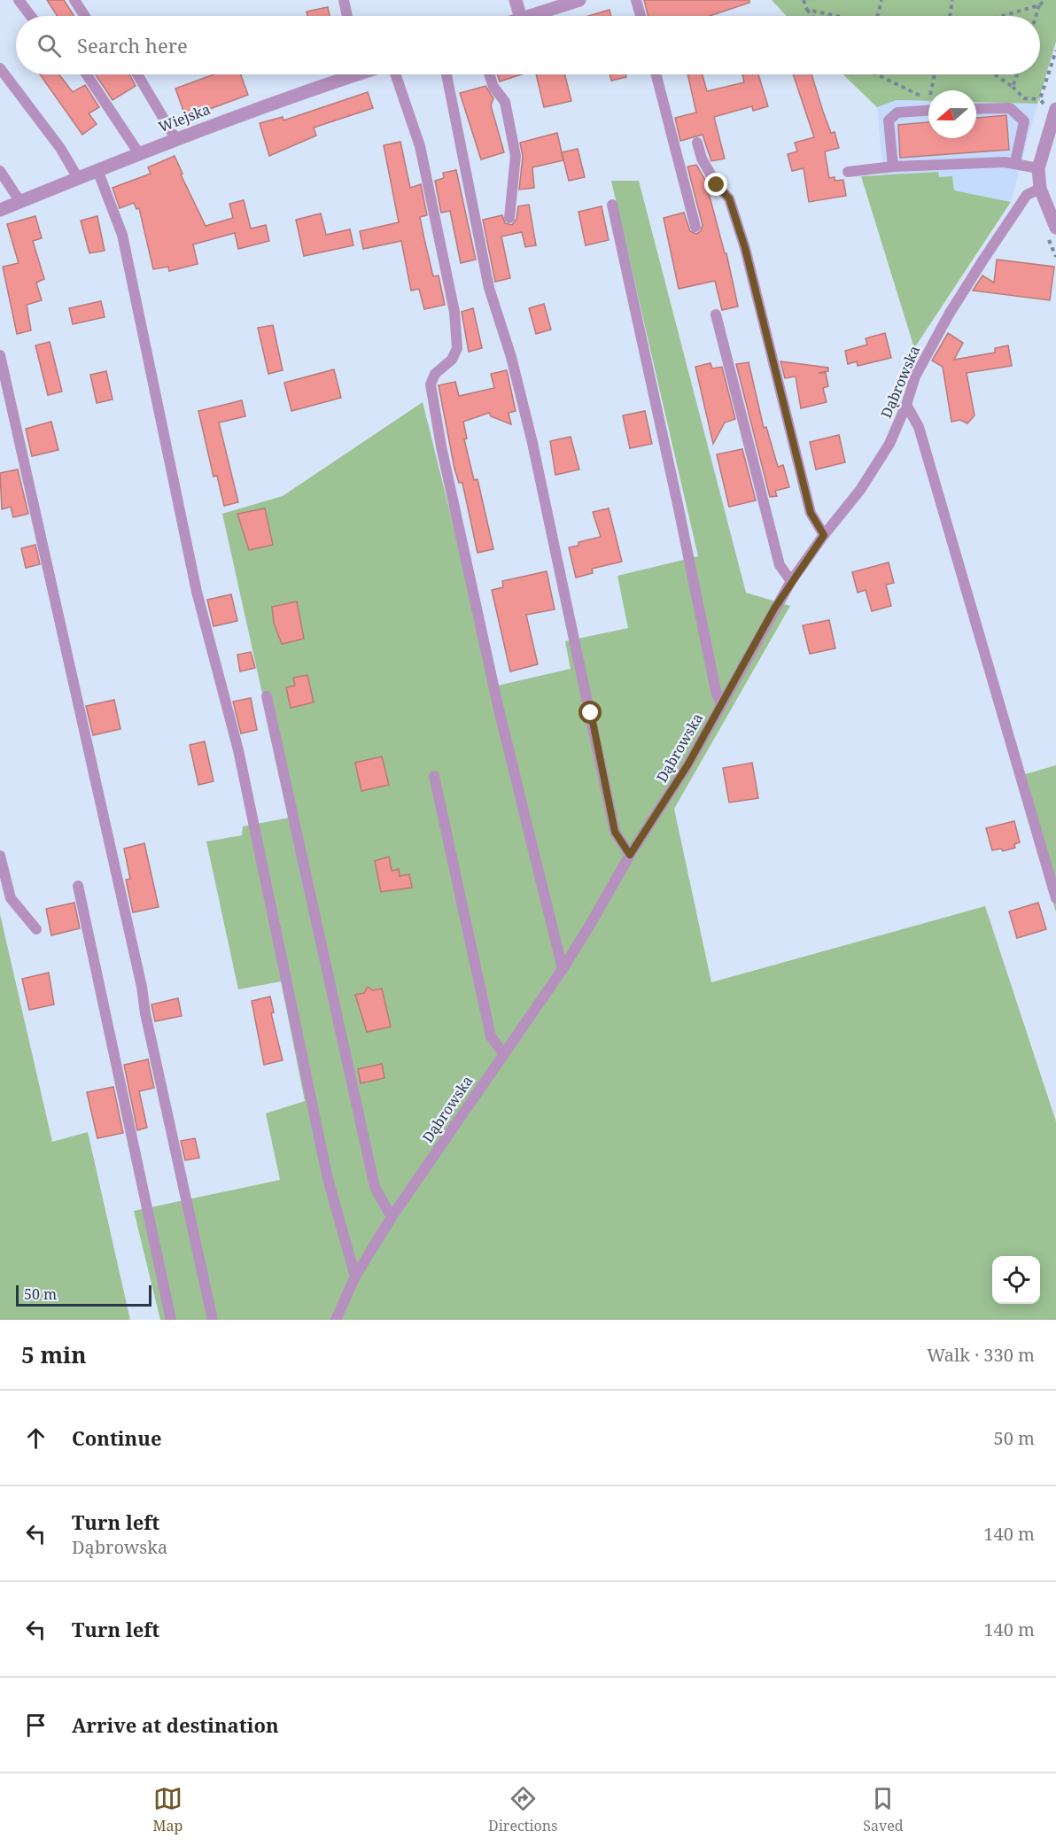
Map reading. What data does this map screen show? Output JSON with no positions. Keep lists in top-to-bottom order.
{
  "streets": {
    "street": ["Wiejska"],
    "lane": ["Dąbrowska"]
  },
  "scale_bar": "50 m",
  "north": "left",
  "page": {
    "search": "Search here",
    "scale": "50 m",
    "heading": ["5 min", "Walk · 330 m"],
    "list": [
      ["Continue", "50 m"],
      ["Turn left", "Dąbrowska", "140 m"],
      ["Turn left", "140 m"],
      "Arrive at destination"
    ],
    "nav": ["Map", "Directions", "Saved"]
  }
}
